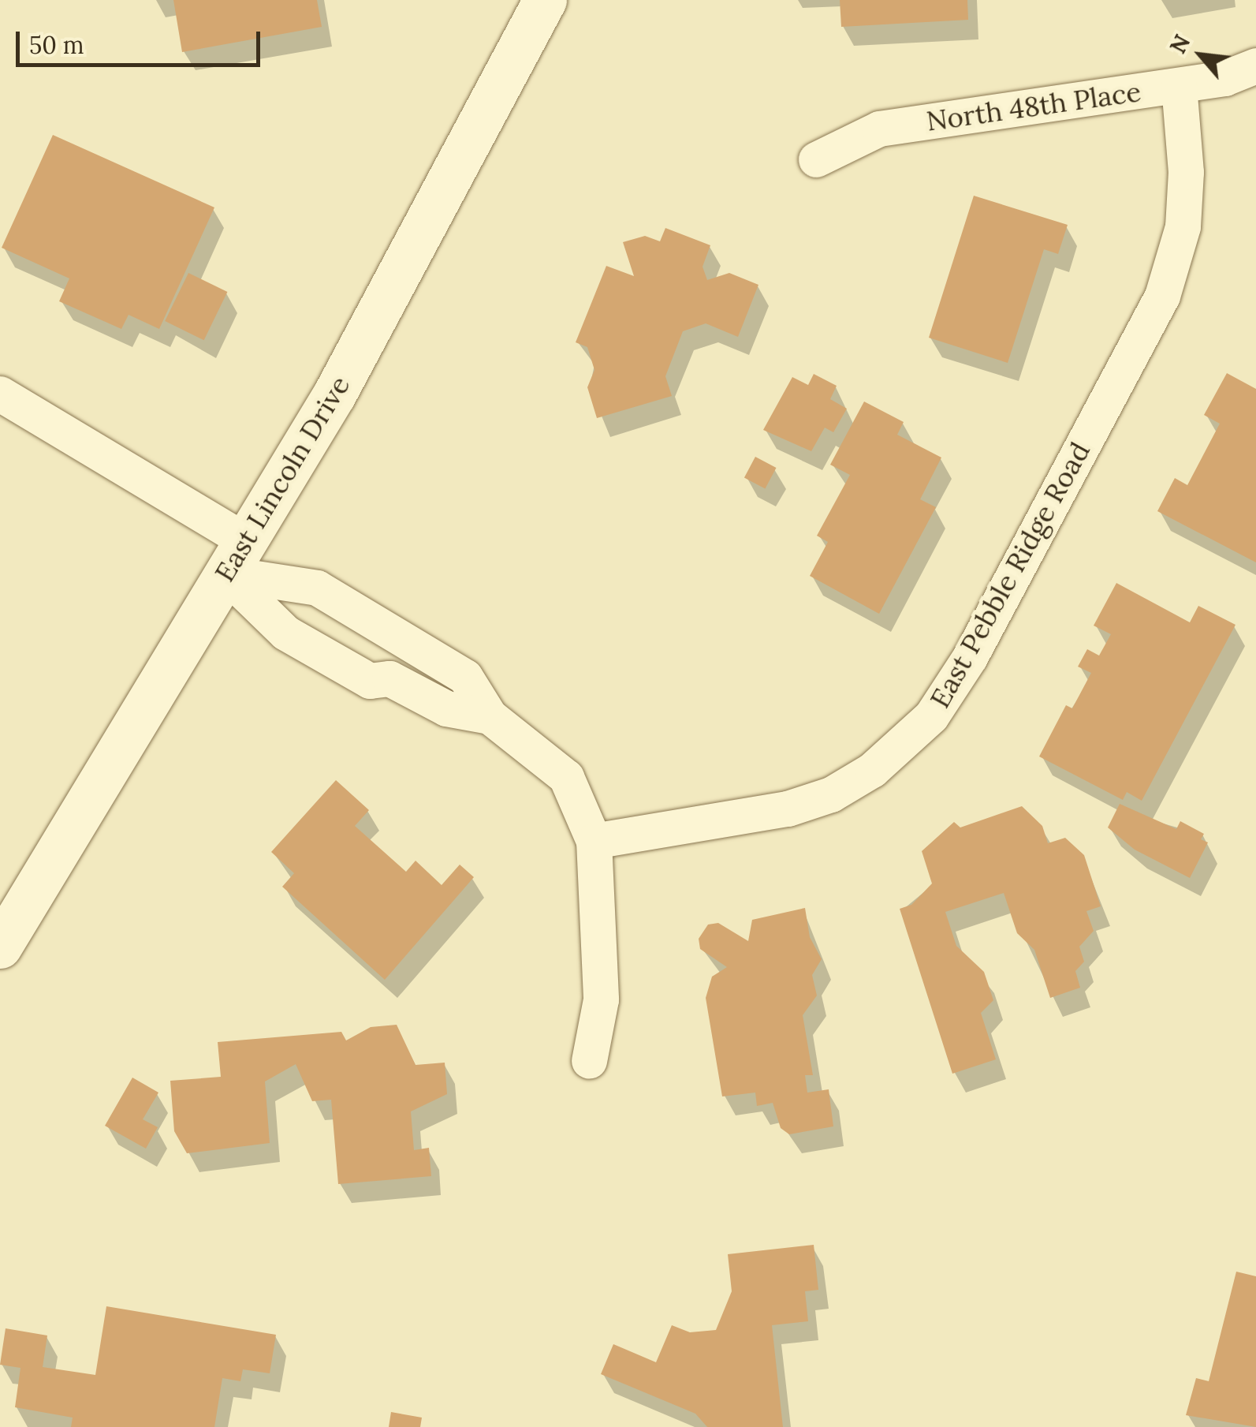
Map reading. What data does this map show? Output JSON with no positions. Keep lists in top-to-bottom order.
{
  "streets": {
    "main road": ["East Lincoln Drive"],
    "street": ["North 48th Place", "East Pebble Ridge Road"]
  },
  "crossings": [
    ["North 48th Place", "East Pebble Ridge Road"]
  ],
  "scale_bar": "50 m",
  "north": "top left"
}
